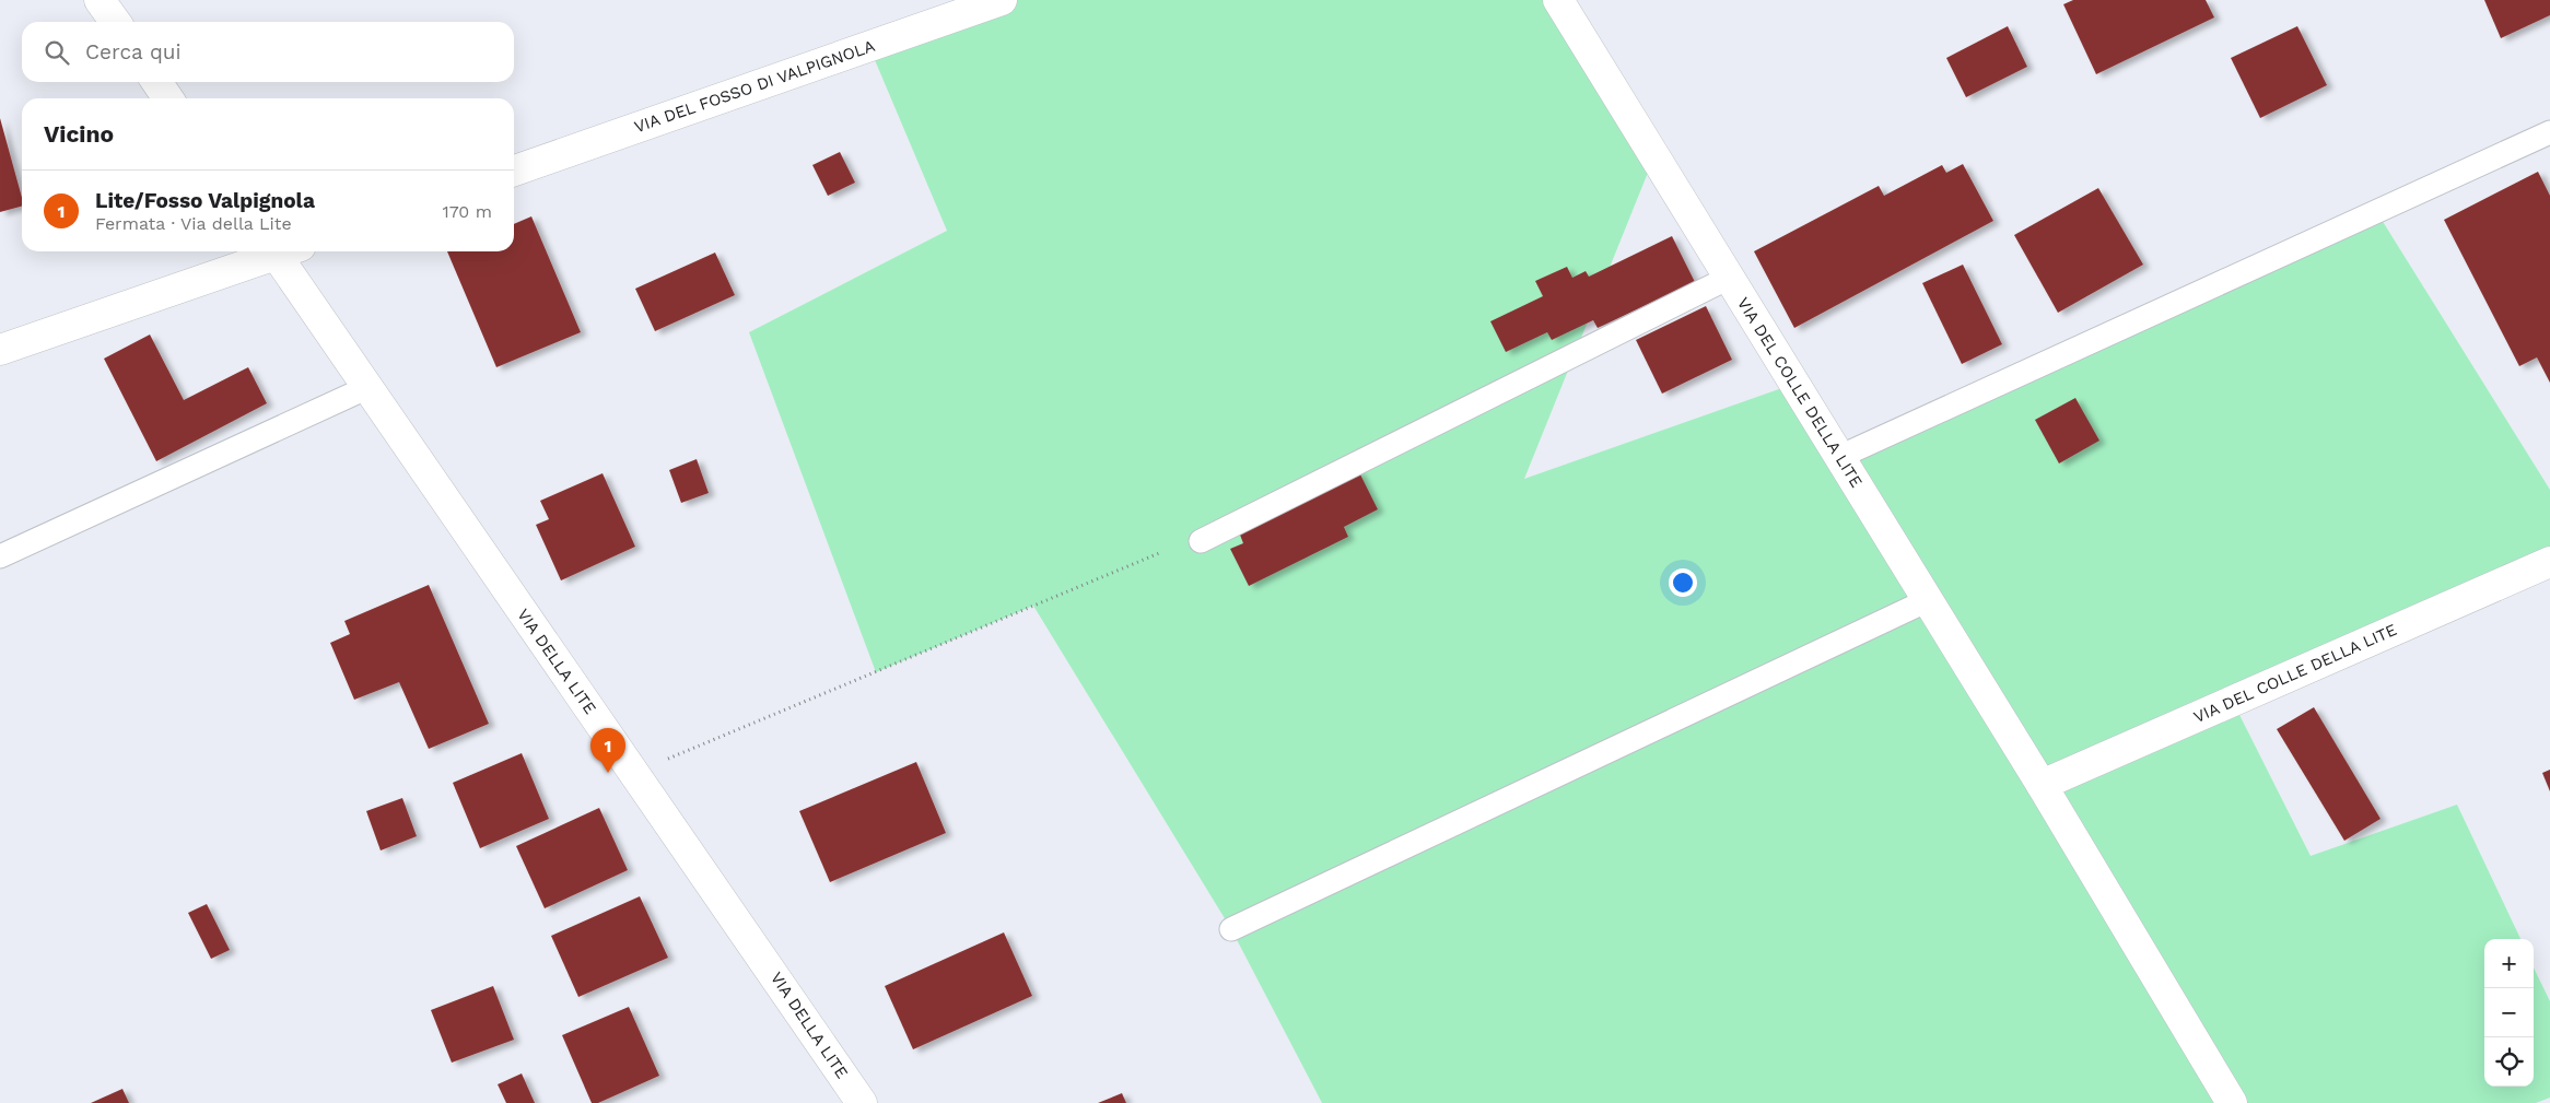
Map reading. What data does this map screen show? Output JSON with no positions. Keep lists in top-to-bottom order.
{
  "streets": {
    "street": ["VIA DEL FOSSO DI VALPIGNOLA", "VIA DEL COLLE DELLA LITE", "VIA DELLA LITE"]
  },
  "page": {
    "search": "Cerca qui",
    "heading": "Vicino",
    "list": [
      {
        "mark": "1",
        "name": "Lite/Fosso Valpignola",
        "note": "Fermata · Via della Lite",
        "value": "170 m"
      }
    ],
    "pins": "1",
    "map_buttons": ["+", "−"]
  }
}
